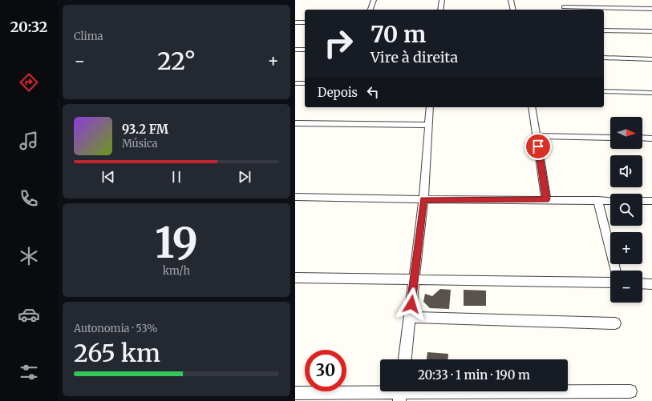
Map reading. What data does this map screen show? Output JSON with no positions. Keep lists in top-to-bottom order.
{
  "north": "right",
  "page": {
    "tabs": "20:32",
    "tile": [
      "Clima",
      ["19", "km/h"],
      ["Autonomia · 53%", "265 km"]
    ],
    "turn": ["70 m", "Vire à direita"],
    "heat": ["−", "22°", "+"],
    "then": "Depois",
    "song": ["93.2 FM", "Música"],
    "map_buttons": ["+", "−"],
    "limit": "30",
    "trip": "20:33 · 1 min · 190 m"
  }
}
